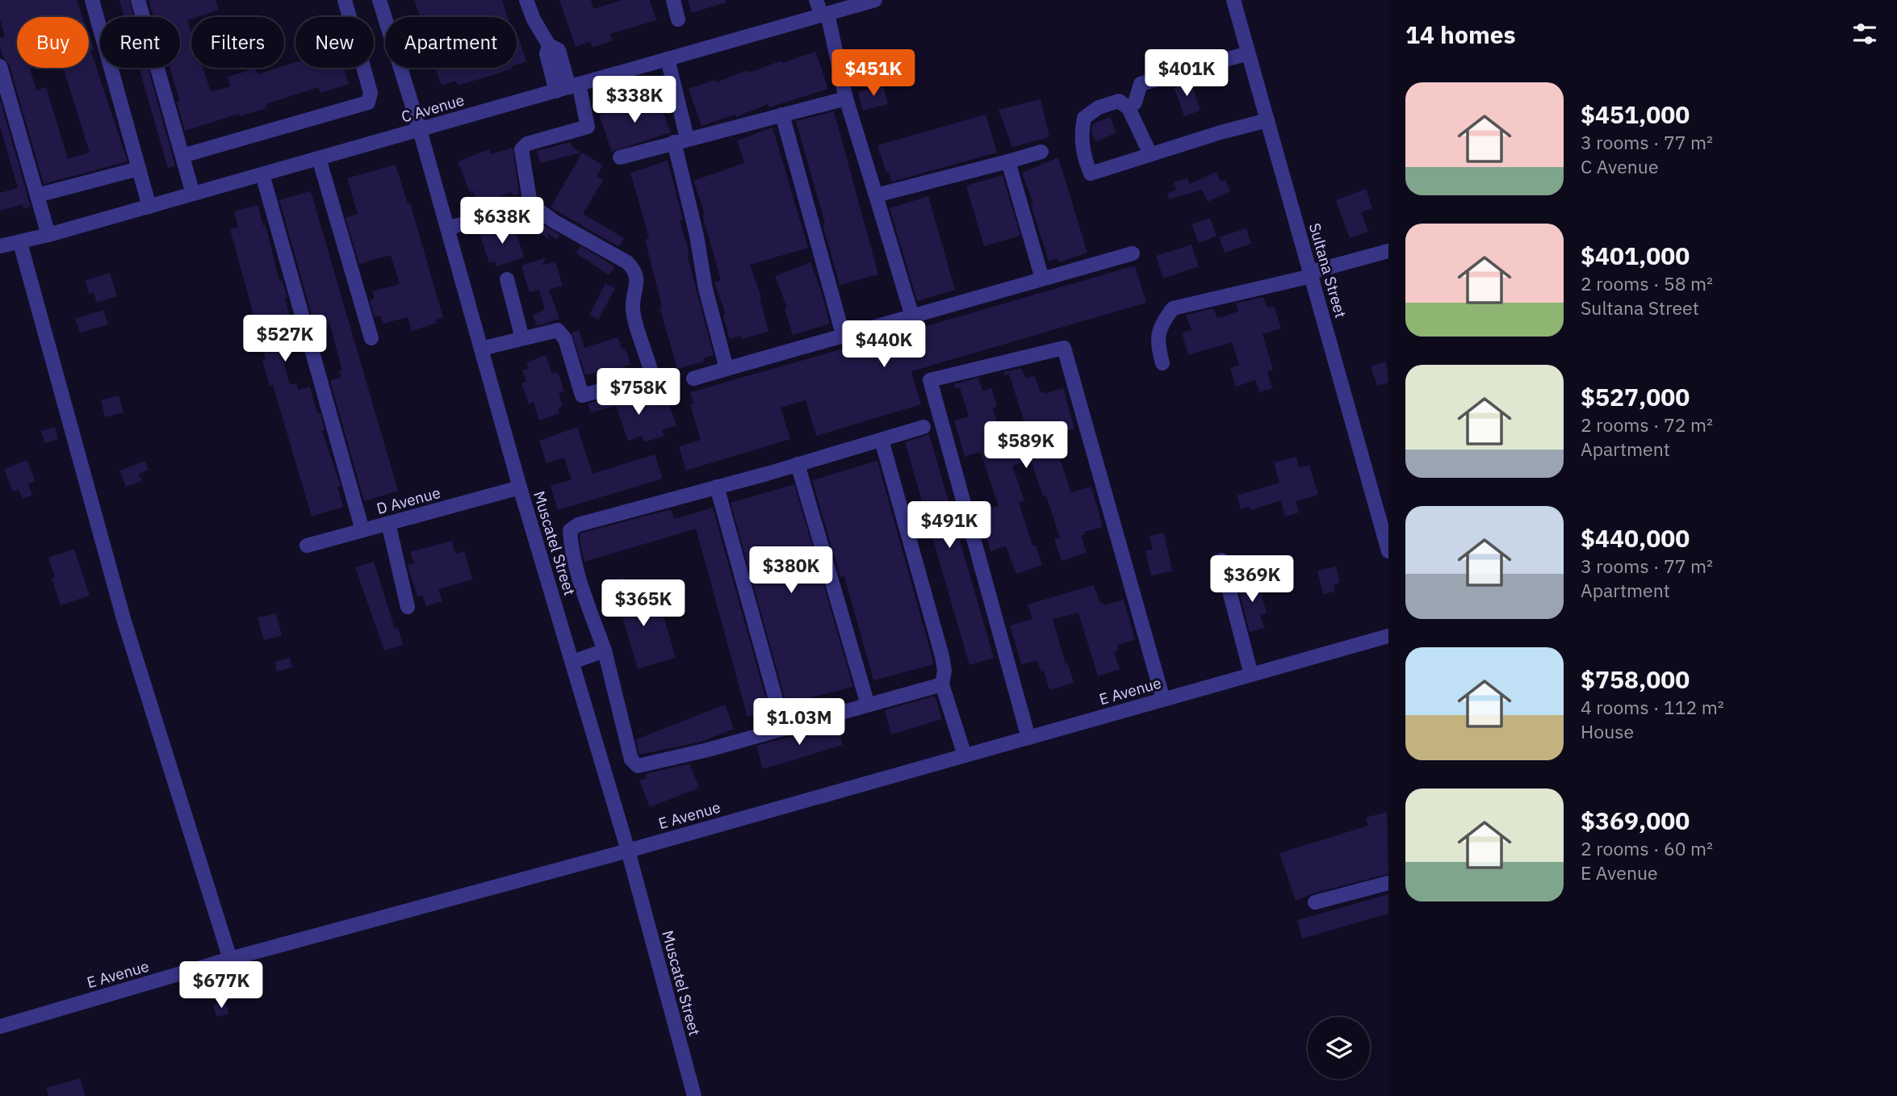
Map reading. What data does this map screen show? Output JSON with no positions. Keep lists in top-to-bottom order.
{
  "streets": {
    "street": [
      "C Avenue",
      "Sultana Street",
      "D Avenue",
      "Muscatel Street",
      "E Avenue"
    ]
  },
  "crossings": [
    ["C Avenue", "Muscatel Street"],
    ["D Avenue", "Muscatel Street"],
    ["Muscatel Street", "E Avenue"]
  ],
  "page": {
    "heading": "14 homes",
    "chip": [
      "Buy",
      "Rent",
      "Filters",
      "New",
      "Apartment"
    ],
    "price": [
      "$451K",
      "$401K",
      "$338K",
      "$638K",
      "$527K",
      "$440K",
      "$758K",
      "$589K",
      "$491K",
      "$380K",
      "$369K",
      "$365K",
      "$1.03M",
      "$677K"
    ],
    "list": [
      {
        "name": "$451,000",
        "note": "3 rooms · 77 m² · C Avenue"
      },
      {
        "name": "$401,000",
        "note": "2 rooms · 58 m² · Sultana Street"
      },
      {
        "name": "$527,000",
        "note": "2 rooms · 72 m² · Apartment"
      },
      {
        "name": "$440,000",
        "note": "3 rooms · 77 m² · Apartment"
      },
      {
        "name": "$758,000",
        "note": "4 rooms · 112 m² · House"
      },
      {
        "name": "$369,000",
        "note": "2 rooms · 60 m² · E Avenue"
      }
    ]
  }
}
